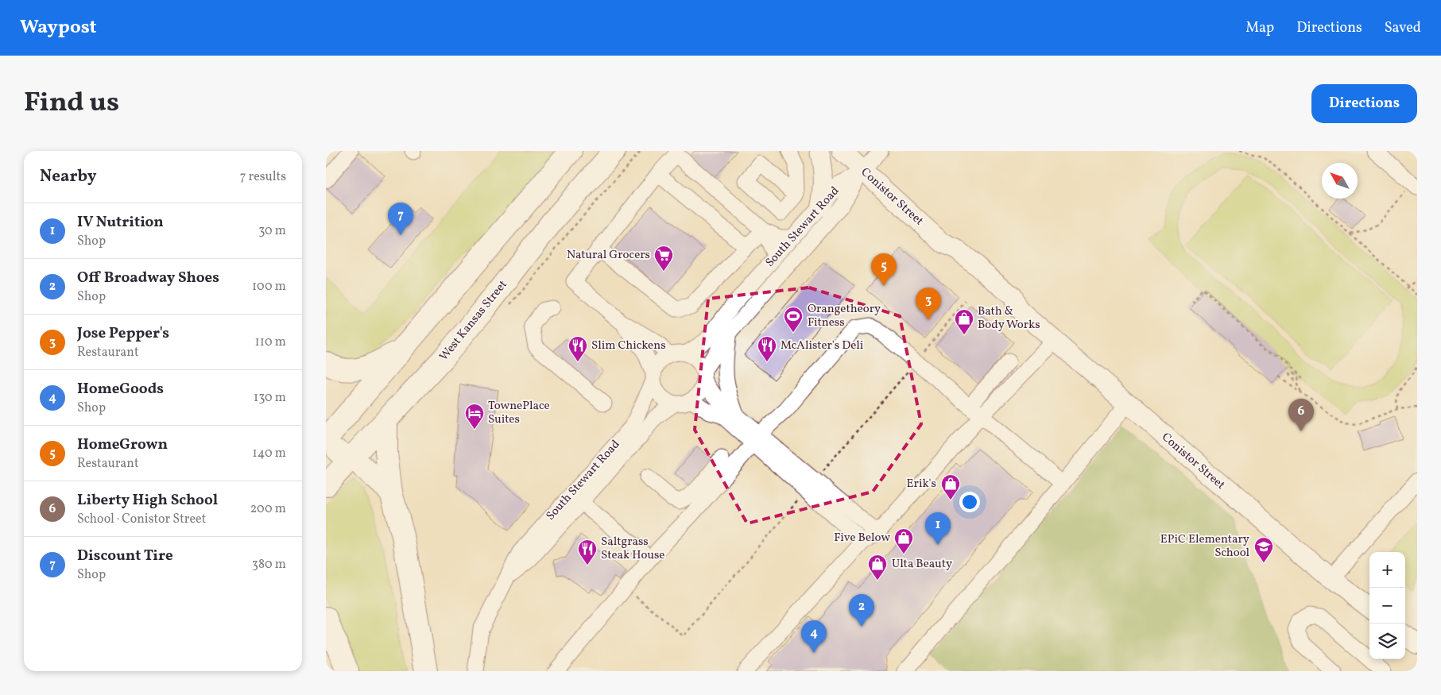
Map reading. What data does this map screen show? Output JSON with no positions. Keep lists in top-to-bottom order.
{
  "streets": {
    "highway": ["West Kansas Street"],
    "main road": ["Conistor Street"],
    "street": ["South Stewart Road"]
  },
  "crossings": [
    ["Conistor Street", "South Stewart Road"]
  ],
  "places": {
    "supermarket": ["Natural Grocers"],
    "sports": ["Orangetheory Fitness"],
    "shop": [
      "Bath & Body Works",
      "Erik's",
      "Five Below",
      "Ulta Beauty"
    ],
    "restaurant": ["Slim Chickens", "McAlister's Deli", "Saltgrass Steak House"],
    "hotel": ["TownePlace Suites"],
    "school or university": ["EPiC Elementary School"]
  },
  "north": "top left",
  "page": {
    "header": "Waypost",
    "nav": ["Map", "Directions", "Saved"],
    "title": "Find us",
    "buttons": "Directions",
    "heading": ["Nearby", "7 results"],
    "list": [
      {
        "mark": "1",
        "name": "IV Nutrition",
        "note": "Shop",
        "value": "30 m"
      },
      {
        "mark": "2",
        "name": "Off Broadway Shoes",
        "note": "Shop",
        "value": "100 m"
      },
      {
        "mark": "3",
        "name": "Jose Pepper's",
        "note": "Restaurant",
        "value": "110 m"
      },
      {
        "mark": "4",
        "name": "HomeGoods",
        "note": "Shop",
        "value": "130 m"
      },
      {
        "mark": "5",
        "name": "HomeGrown",
        "note": "Restaurant",
        "value": "140 m"
      },
      {
        "mark": "6",
        "name": "Liberty High School",
        "note": "School · Conistor Street",
        "value": "200 m"
      },
      {
        "mark": "7",
        "name": "Discount Tire",
        "note": "Shop",
        "value": "380 m"
      }
    ],
    "pins": [
      "7",
      "5",
      "3",
      "6",
      "1",
      "2",
      "4"
    ],
    "map_buttons": ["+", "−"]
  }
}
